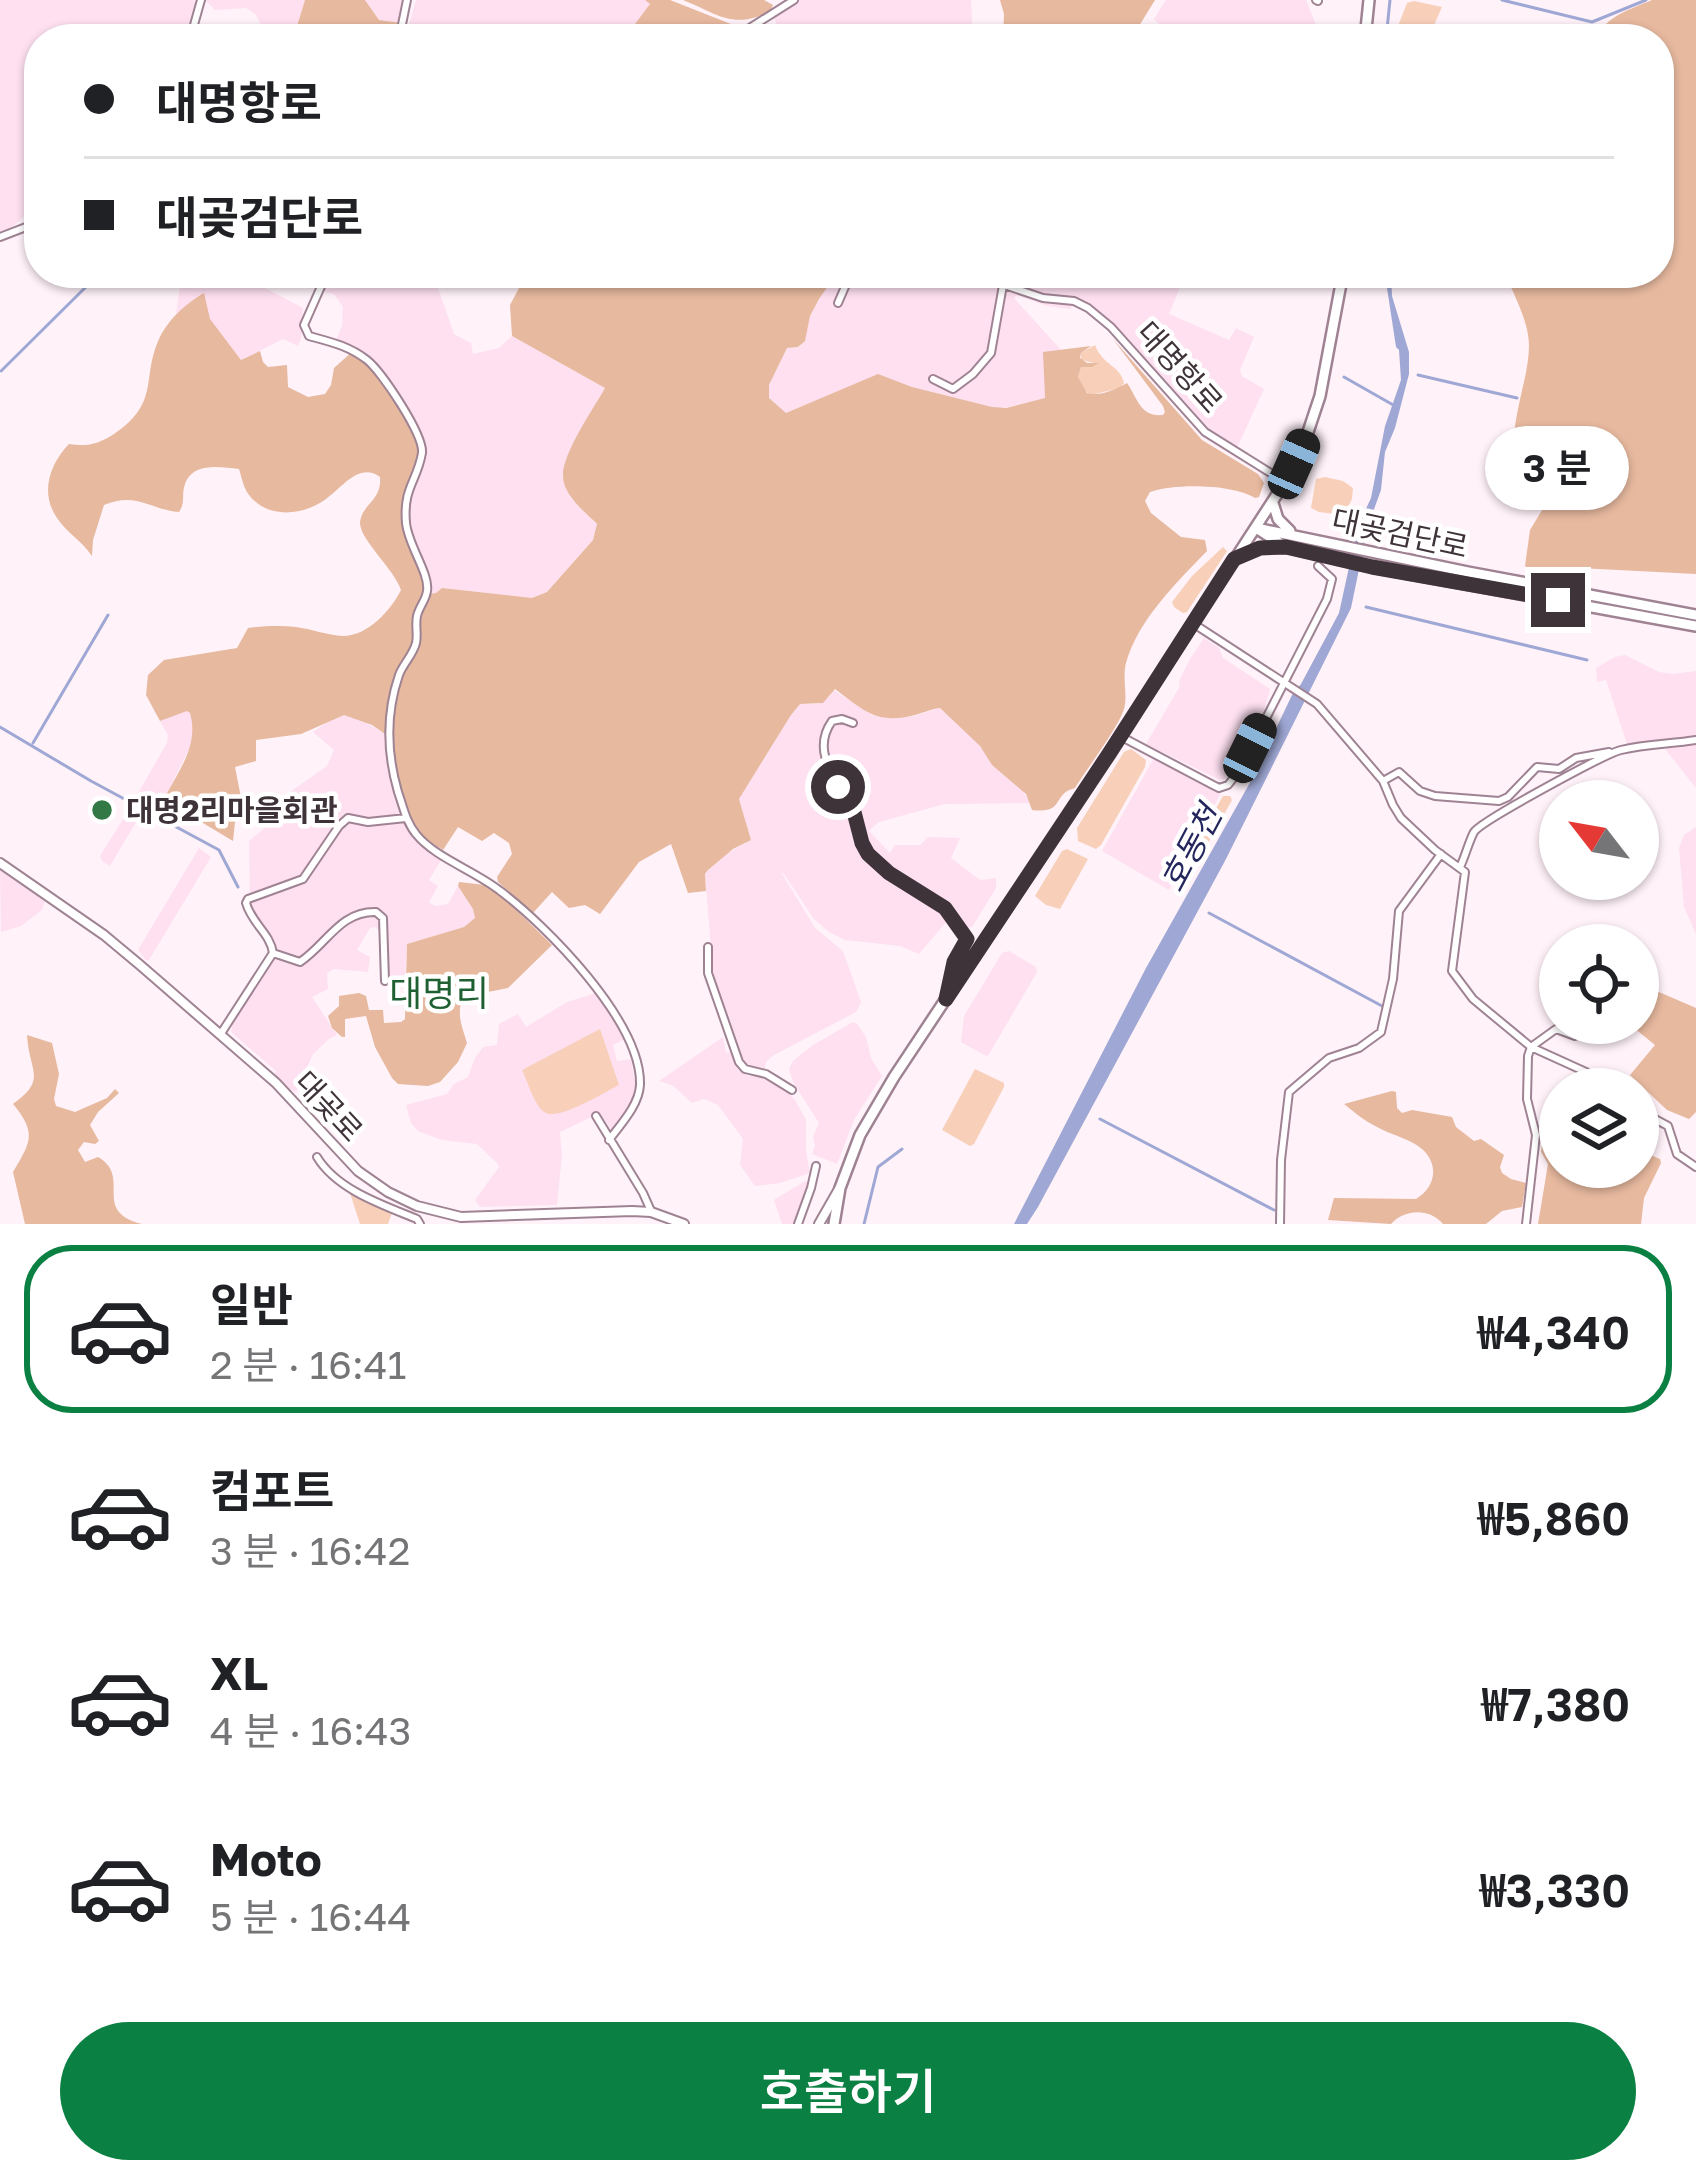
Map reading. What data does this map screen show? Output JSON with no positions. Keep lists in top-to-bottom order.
{
  "streets": {
    "main road": ["대곶검단로"],
    "street": ["대명항로", "대곶로"]
  },
  "districts": ["대명리"],
  "water": ["호동천"],
  "places": ["대명2리마을회관"],
  "north": "top left",
  "page": {
    "banner": ["대명항로", "대곶검단로"],
    "bubble": "3 분",
    "list": [
      {
        "name": "일반",
        "note": "2 분 · 16:41",
        "value": "₩4,340"
      },
      {
        "name": "컴포트",
        "note": "3 분 · 16:42",
        "value": "₩5,860"
      },
      {
        "name": "XL",
        "note": "4 분 · 16:43",
        "value": "₩7,380"
      },
      {
        "name": "Moto",
        "note": "5 분 · 16:44",
        "value": "₩3,330"
      }
    ],
    "buttons": "호출하기"
  }
}
